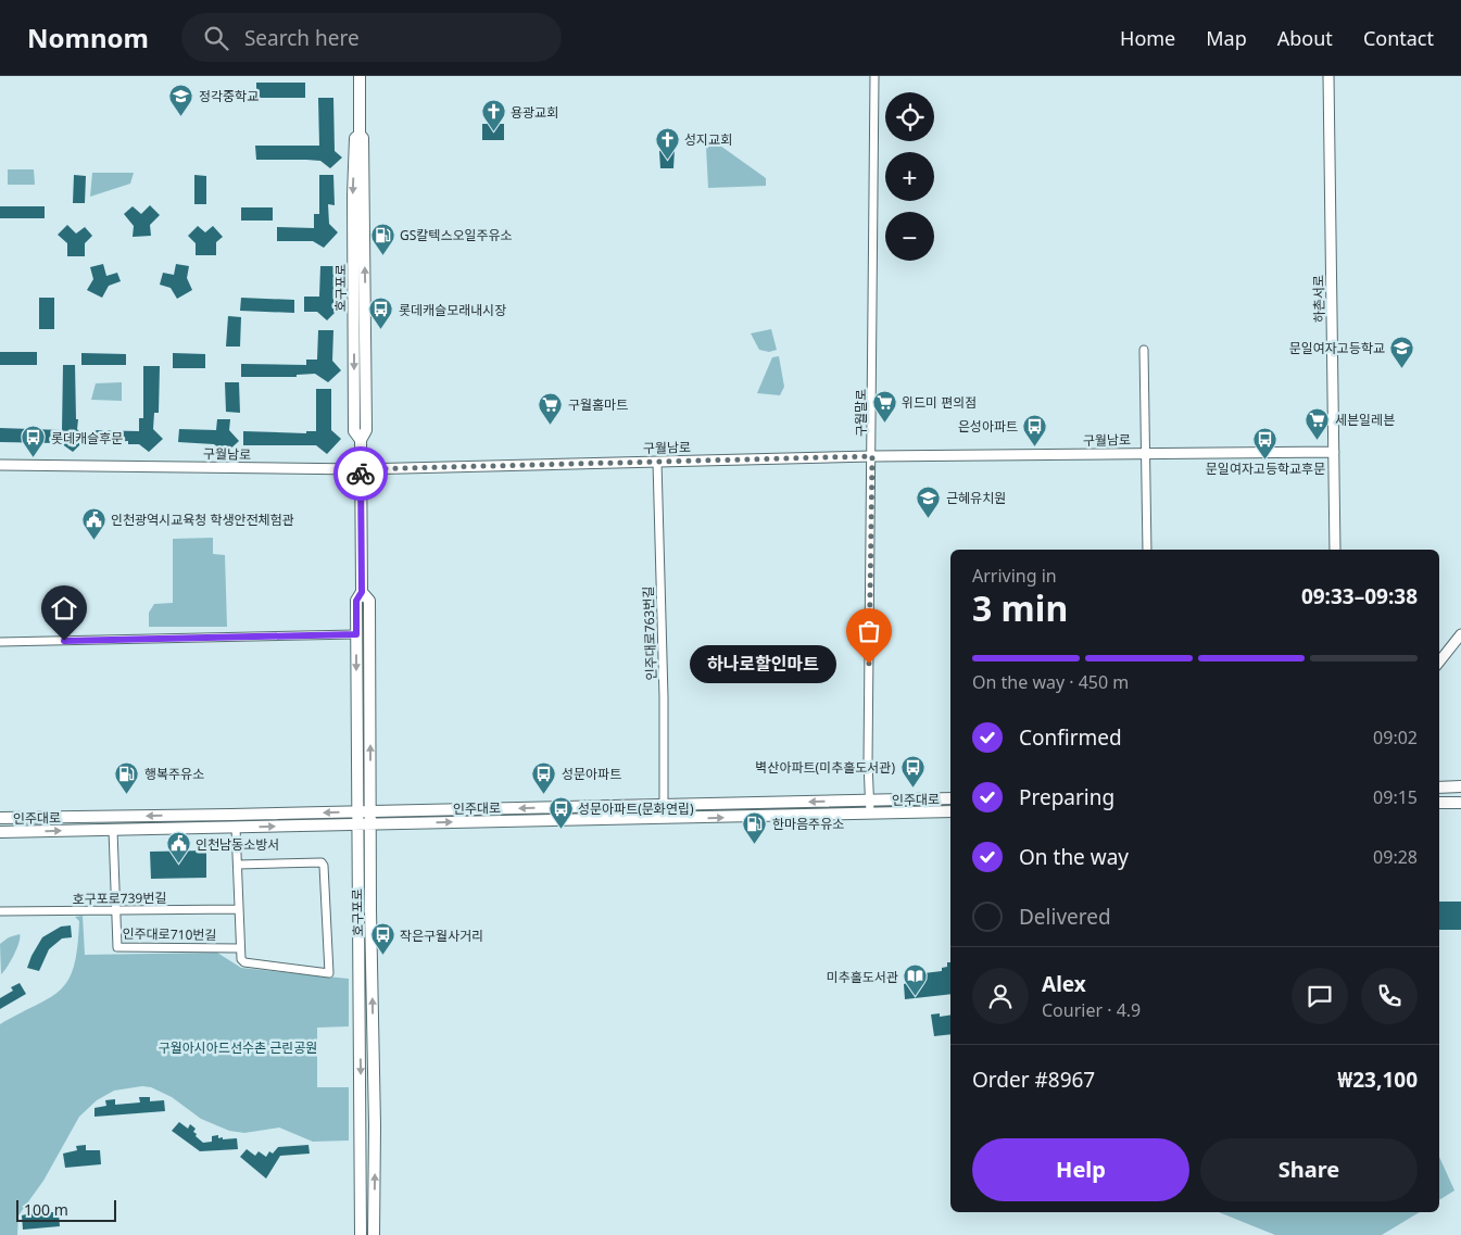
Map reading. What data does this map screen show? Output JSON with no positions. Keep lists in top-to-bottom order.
{
  "streets": {
    "main road": ["호구포로", "인주대로"],
    "street": [
      "하촌서로",
      "구월말로",
      "구월남로",
      "인주대로763번길",
      "호구포로739번길",
      "인주대로710번길"
    ]
  },
  "crossings": [
    ["호구포로", "구월남로"],
    ["호구포로", "인주대로"],
    ["하촌서로", "구월남로"],
    ["구월말로", "구월남로"],
    ["구월말로", "인주대로"],
    ["구월남로", "인주대로763번길"],
    ["인주대로763번길", "인주대로"],
    ["인주대로", "인주대로710번길"],
    ["호구포로739번길", "인주대로710번길"]
  ],
  "parks": ["구월아시아드선수촌 근린공원"],
  "places": {
    "school or university": ["정각중학교", "문일여자고등학교", "근혜유치원"],
    "church": ["용광교회", "성지교회"],
    "fuel station": ["GS칼텍스오일주유소", "행복주유소", "한마음주유소"],
    "bus stop": [
      "롯데캐슬모래내시장",
      "은성아파트",
      "롯데캐슬후문",
      "문일여자고등학교후문",
      "벽산아파트(미추홀도서관)",
      "성문아파트",
      "성문아파트(문화연립)",
      "작은구월사거리"
    ],
    "supermarket": ["위드미 편의점", "구월홈마트", "세븐일레븐"],
    "public building": ["인천광역시교육청 학생안전체험관", "인천남동소방서"],
    "other": ["하나로할인마트"],
    "library": ["미추홀도서관"]
  },
  "scale_bar": "100 m",
  "page": {
    "header": "Nomnom",
    "search": "Search here",
    "nav": [
      "Home",
      "Map",
      "About",
      "Contact"
    ],
    "map_buttons": ["+", "−"],
    "heading": ["3 min", "Arriving in", "09:33–09:38"],
    "panel": [
      "Alex",
      "Courier · 4.9",
      "Order #8967",
      "₩23,100"
    ],
    "bar": "On the way · 450 m",
    "bubble": "하나로할인마트",
    "list": [
      ["Confirmed", "09:02"],
      ["Preparing", "09:15"],
      ["On the way", "09:28"],
      "Delivered"
    ],
    "buttons": ["Help", "Share"],
    "scale": "100 m"
  }
}
